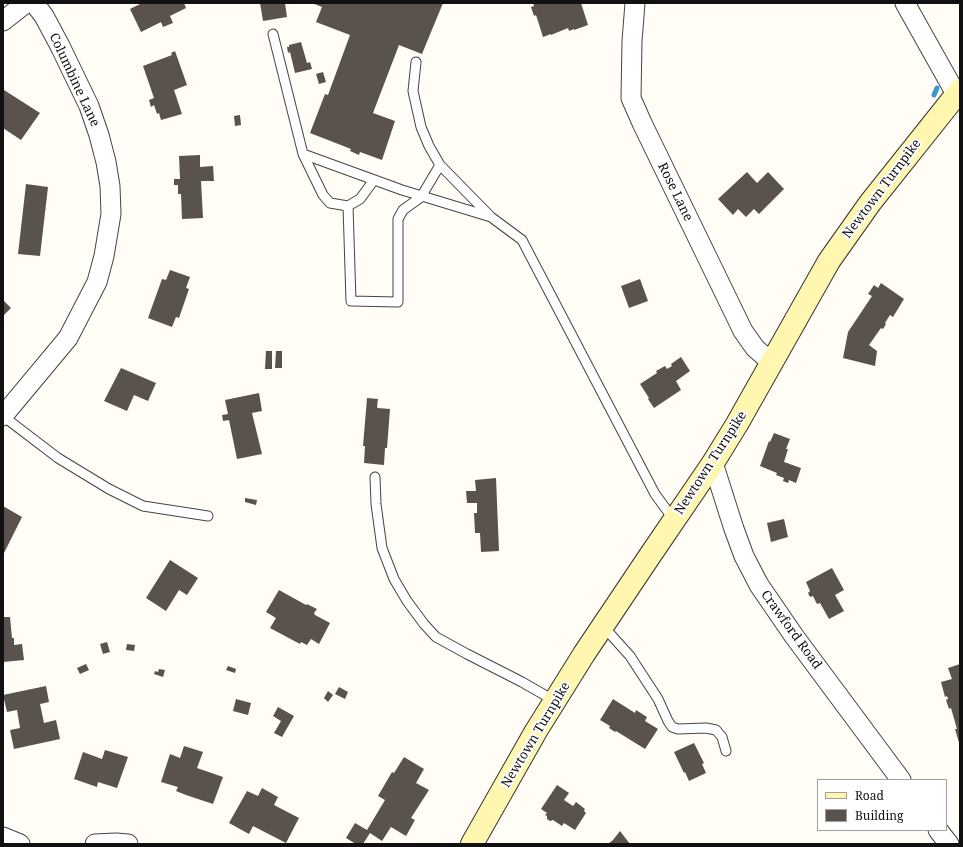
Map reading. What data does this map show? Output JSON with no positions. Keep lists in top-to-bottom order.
{
  "streets": {
    "street": [
      "Columbine Lane",
      "Newtown Turnpike",
      "Rose Lane",
      "Crawford Road"
    ]
  },
  "crossings": [
    ["Newtown Turnpike", "Rose Lane"],
    ["Newtown Turnpike", "Crawford Road"]
  ],
  "legend": ["Road", "Building"]
}
